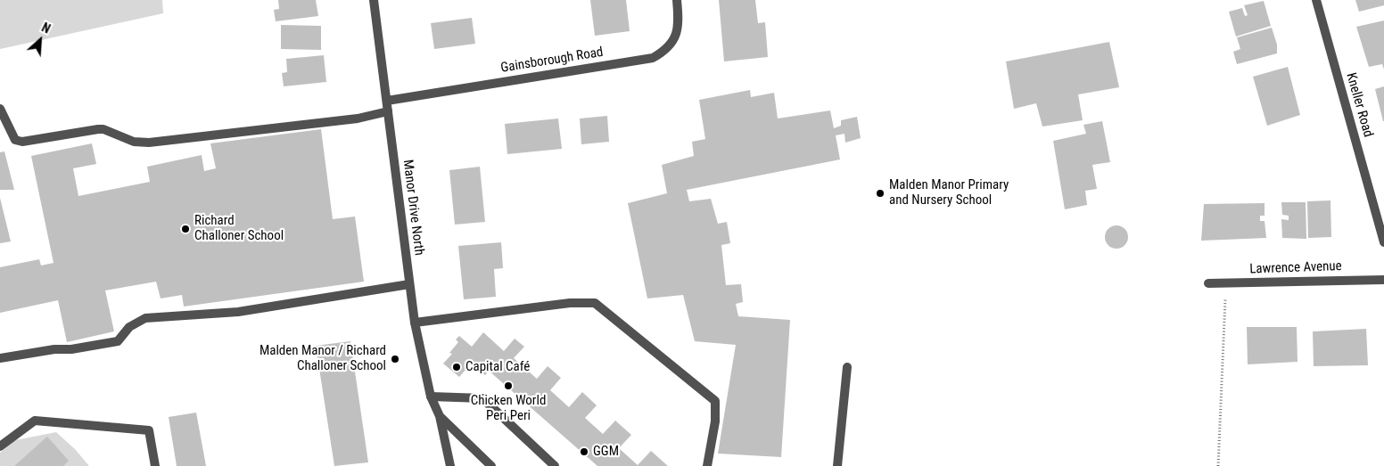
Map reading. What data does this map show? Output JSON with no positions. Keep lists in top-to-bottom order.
{
  "streets": {
    "street": [
      "Gainsborough Road",
      "Kneller Road",
      "Manor Drive North",
      "Lawrence Avenue"
    ]
  },
  "crossings": [
    ["Gainsborough Road", "Manor Drive North"]
  ],
  "places": [
    "Malden Manor Primary and Nursery School",
    "Richard Challoner School",
    "Malden Manor / Richard Challoner School",
    "Capital Café",
    "Chicken World Peri Peri",
    "GGM"
  ],
  "north": "top right"
}
